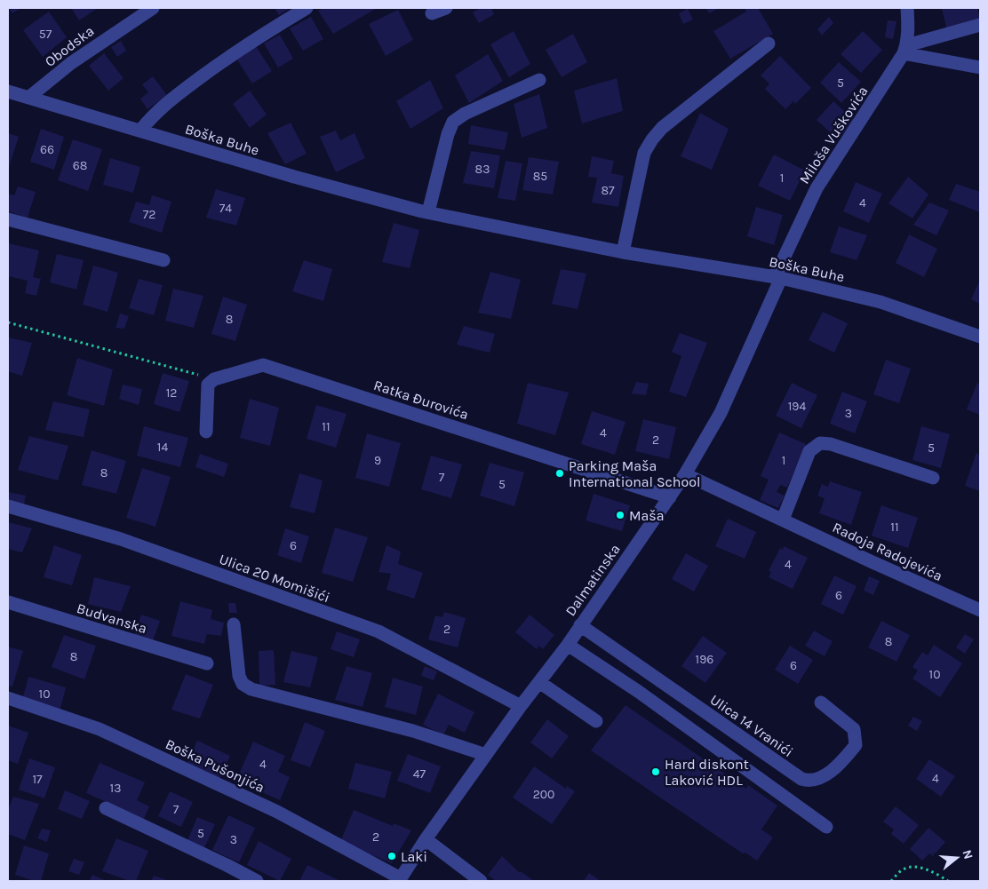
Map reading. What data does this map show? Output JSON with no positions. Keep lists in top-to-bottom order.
{
  "streets": {
    "street": [
      "Obodska",
      "Miloša Vuškovića",
      "Boška Buhe",
      "Ratka Đurovića",
      "Radoja Radojevića",
      "Ulica 20 Momišići",
      "Dalmatinska",
      "Budvanska",
      "Ulica 14 Vranići",
      "Boška Pušonjića"
    ]
  },
  "crossings": [
    ["Obodska", "Boška Buhe"],
    ["Miloša Vuškovića", "Boška Buhe"],
    ["Miloša Vuškovića", "Dalmatinska"],
    ["Boška Buhe", "Dalmatinska"],
    ["Ratka Đurovića", "Dalmatinska"],
    ["Radoja Radojevića", "Dalmatinska"],
    ["Ulica 20 Momišići", "Dalmatinska"],
    ["Dalmatinska", "Ulica 14 Vranići"],
    ["Dalmatinska", "Boška Pušonjića"]
  ],
  "places": [
    "Parking Maša International School",
    "Maša",
    "Hard diskont Laković HDL",
    "Laki"
  ],
  "house_numbers": [
    "57",
    "5",
    "66",
    "68",
    "83",
    "85",
    "1",
    "87",
    "4",
    "74",
    "72",
    "8",
    "12",
    "194",
    "3",
    "11",
    "4",
    "2",
    "14",
    "5",
    "9",
    "1",
    "8",
    "7",
    "5",
    "11",
    "6",
    "4",
    "6",
    "2",
    "8",
    "8",
    "196",
    "6",
    "10",
    "10",
    "4",
    "47",
    "4",
    "17",
    "13",
    "200",
    "7",
    "5",
    "2",
    "3"
  ],
  "north": "right"
}
